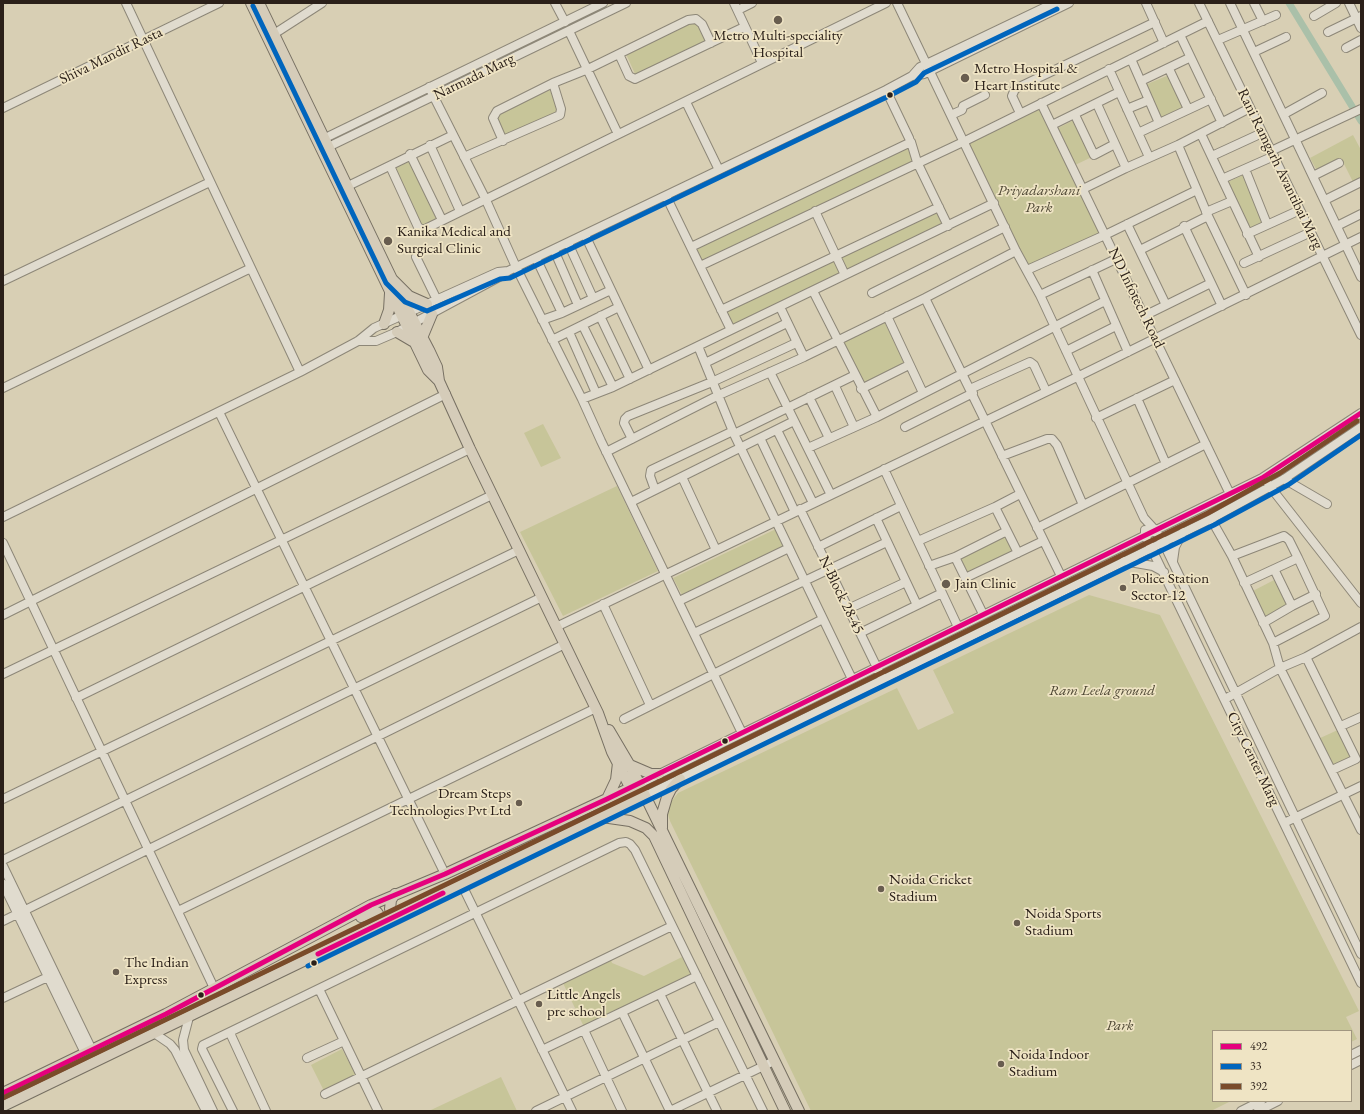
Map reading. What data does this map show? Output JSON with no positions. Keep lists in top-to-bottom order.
{
  "streets": {
    "street": [
      "Shiva Mandir Rasta",
      "Narmada Marg",
      "Rani Ramgarh Avantibai Marg",
      "ND Infotech Road",
      "N-Block 28-45",
      "City Center Marg"
    ]
  },
  "parks": ["Priyadarshani Park", "Ram Leela ground", "Park"],
  "places": [
    "Metro Multi-speciality Hospital",
    "Metro Hospital & Heart Institute",
    "Kanika Medical and Surgical Clinic",
    "Jain Clinic",
    "Police Station Sector-12",
    "Dream Steps Technologies Pvt Ltd",
    "Noida Cricket Stadium",
    "Noida Sports Stadium",
    "The Indian Express",
    "Little Angels pre school",
    "Noida Indoor Stadium"
  ],
  "lines": ["transit line 33", "transit line 492", "transit line 392"],
  "legend": ["492", "33", "392"]
}
